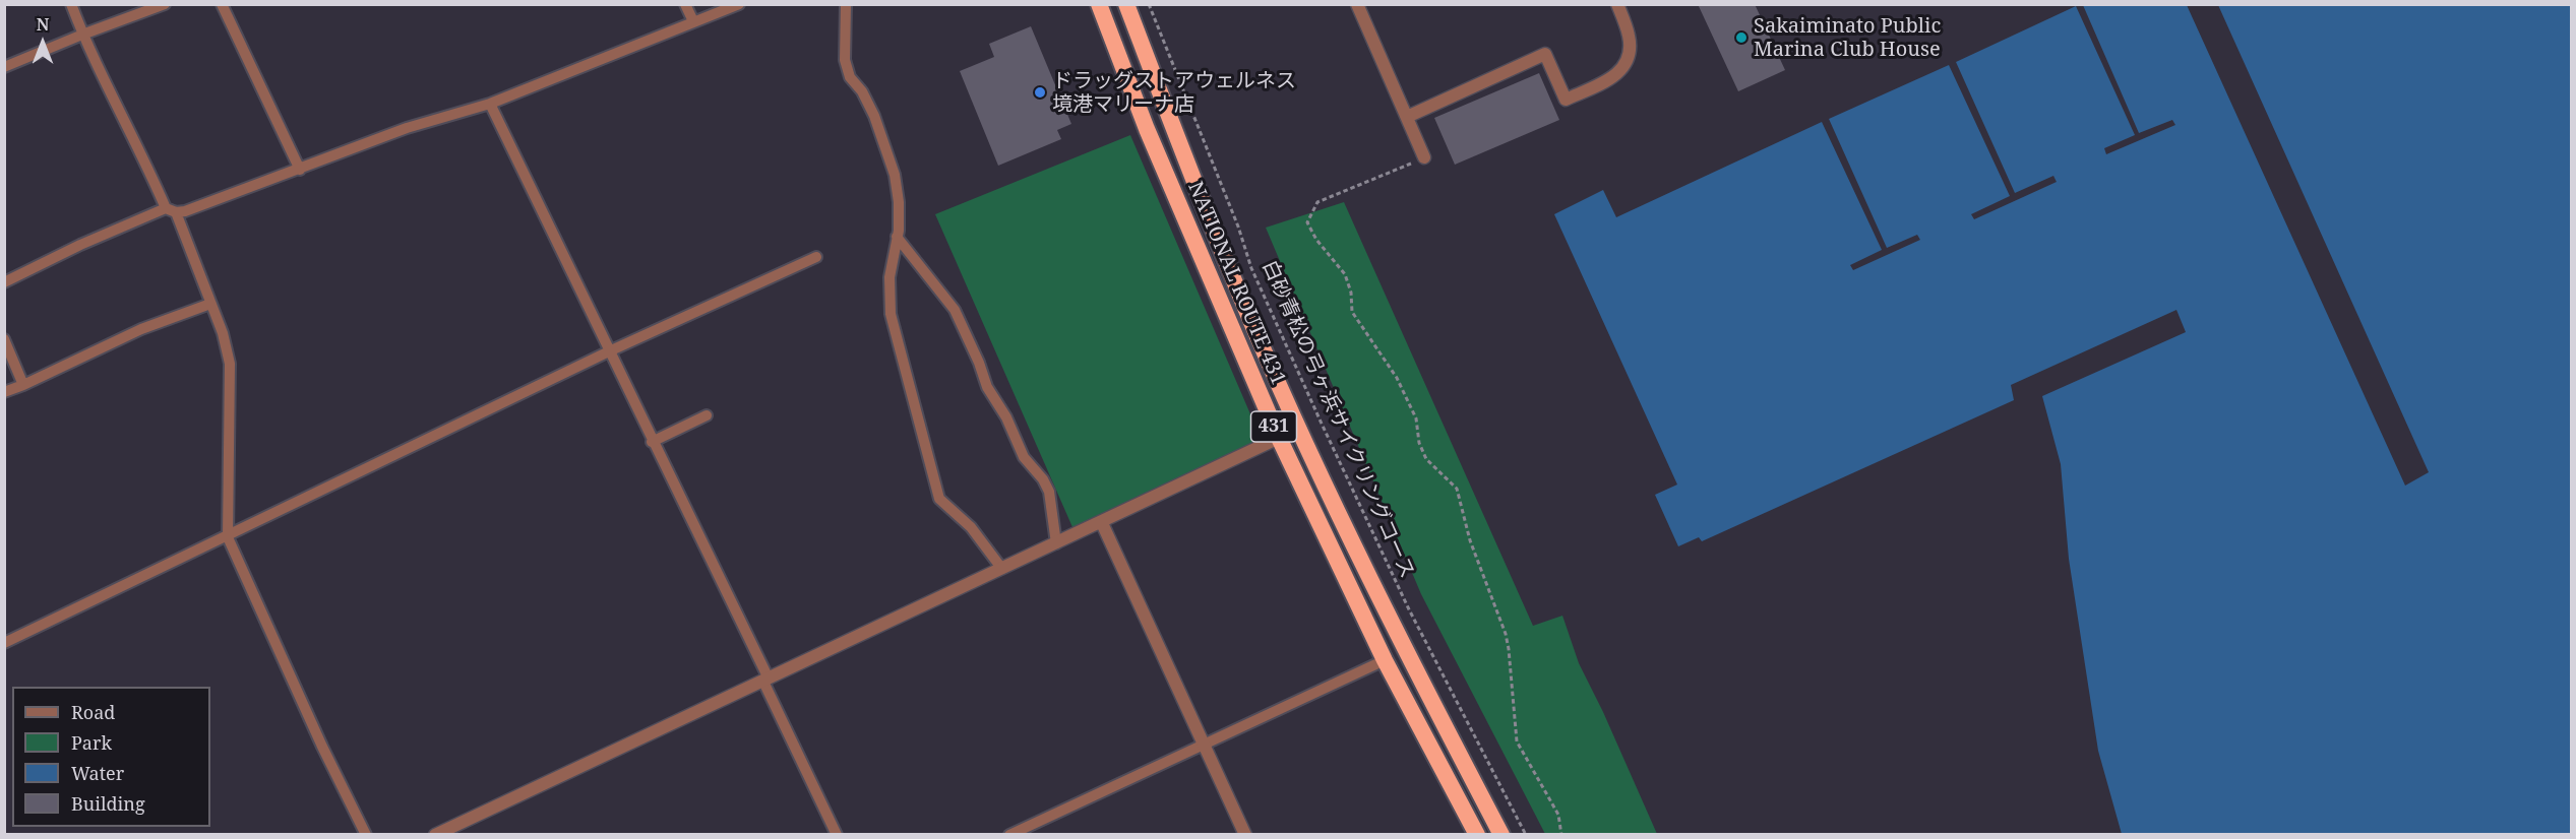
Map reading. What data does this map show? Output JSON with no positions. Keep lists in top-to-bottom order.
{
  "streets": {
    "highway": ["NATIONAL ROUTE 431", "431"],
    "path": ["白砂青松の弓ヶ浜サイクリングコース"]
  },
  "places": ["Sakaiminato Public Marina Club House", "ドラッグストアウェルネス 境港マリーナ店"],
  "legend": [
    "Road",
    "Park",
    "Water",
    "Building"
  ],
  "north": "top"
}
